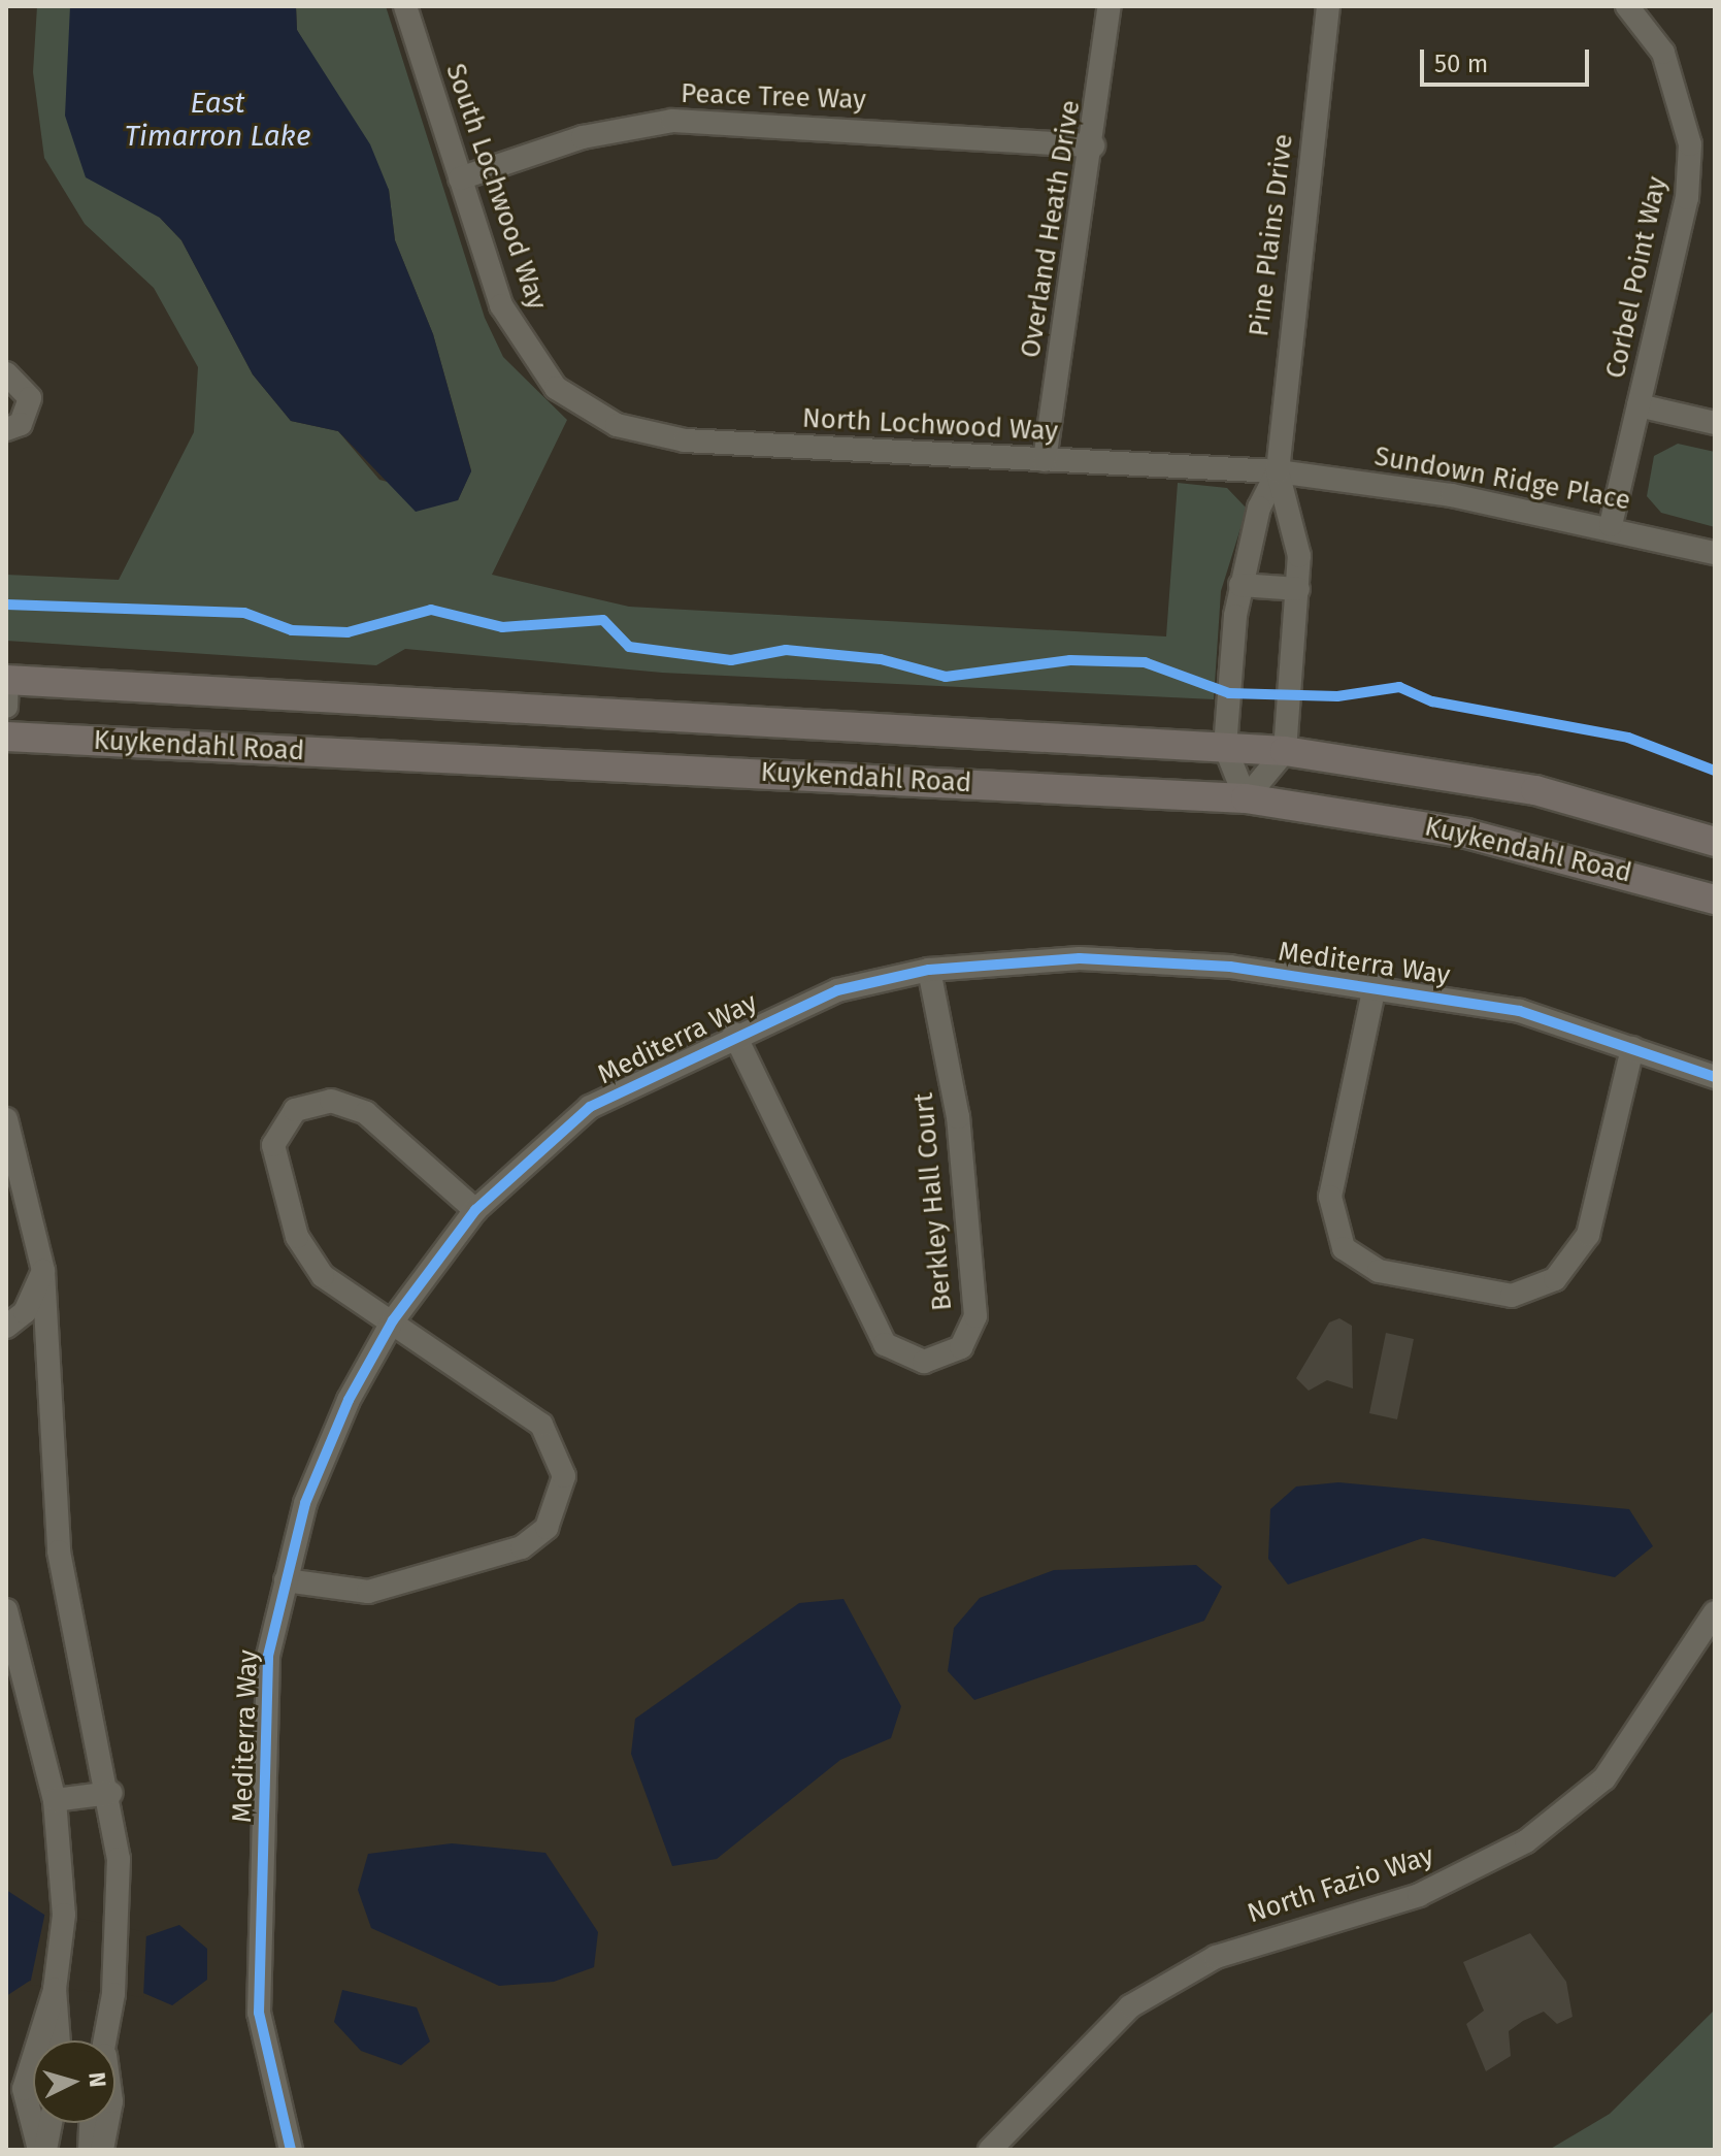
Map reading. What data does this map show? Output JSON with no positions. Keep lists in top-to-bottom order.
{
  "streets": {
    "main road": ["Kuykendahl Road"],
    "street": [
      "Peace Tree Way",
      "South Lochwood Way",
      "Overland Heath Drive",
      "Pine Plains Drive",
      "Corbel Point Way",
      "North Lochwood Way",
      "Sundown Ridge Place",
      "Mediterra Way",
      "Berkley Hall Court",
      "North Fazio Way"
    ]
  },
  "crossings": [
    ["Peace Tree Way", "South Lochwood Way"],
    ["Peace Tree Way", "Overland Heath Drive"],
    ["South Lochwood Way", "North Lochwood Way"],
    ["Overland Heath Drive", "North Lochwood Way"],
    ["Pine Plains Drive", "North Lochwood Way"],
    ["Pine Plains Drive", "Sundown Ridge Place"],
    ["Pine Plains Drive", "Kuykendahl Road"],
    ["Corbel Point Way", "Sundown Ridge Place"],
    ["North Lochwood Way", "Sundown Ridge Place"],
    ["Mediterra Way", "Berkley Hall Court"]
  ],
  "water": ["East Timarron Lake"],
  "scale_bar": "50 m",
  "north": "right"
}
